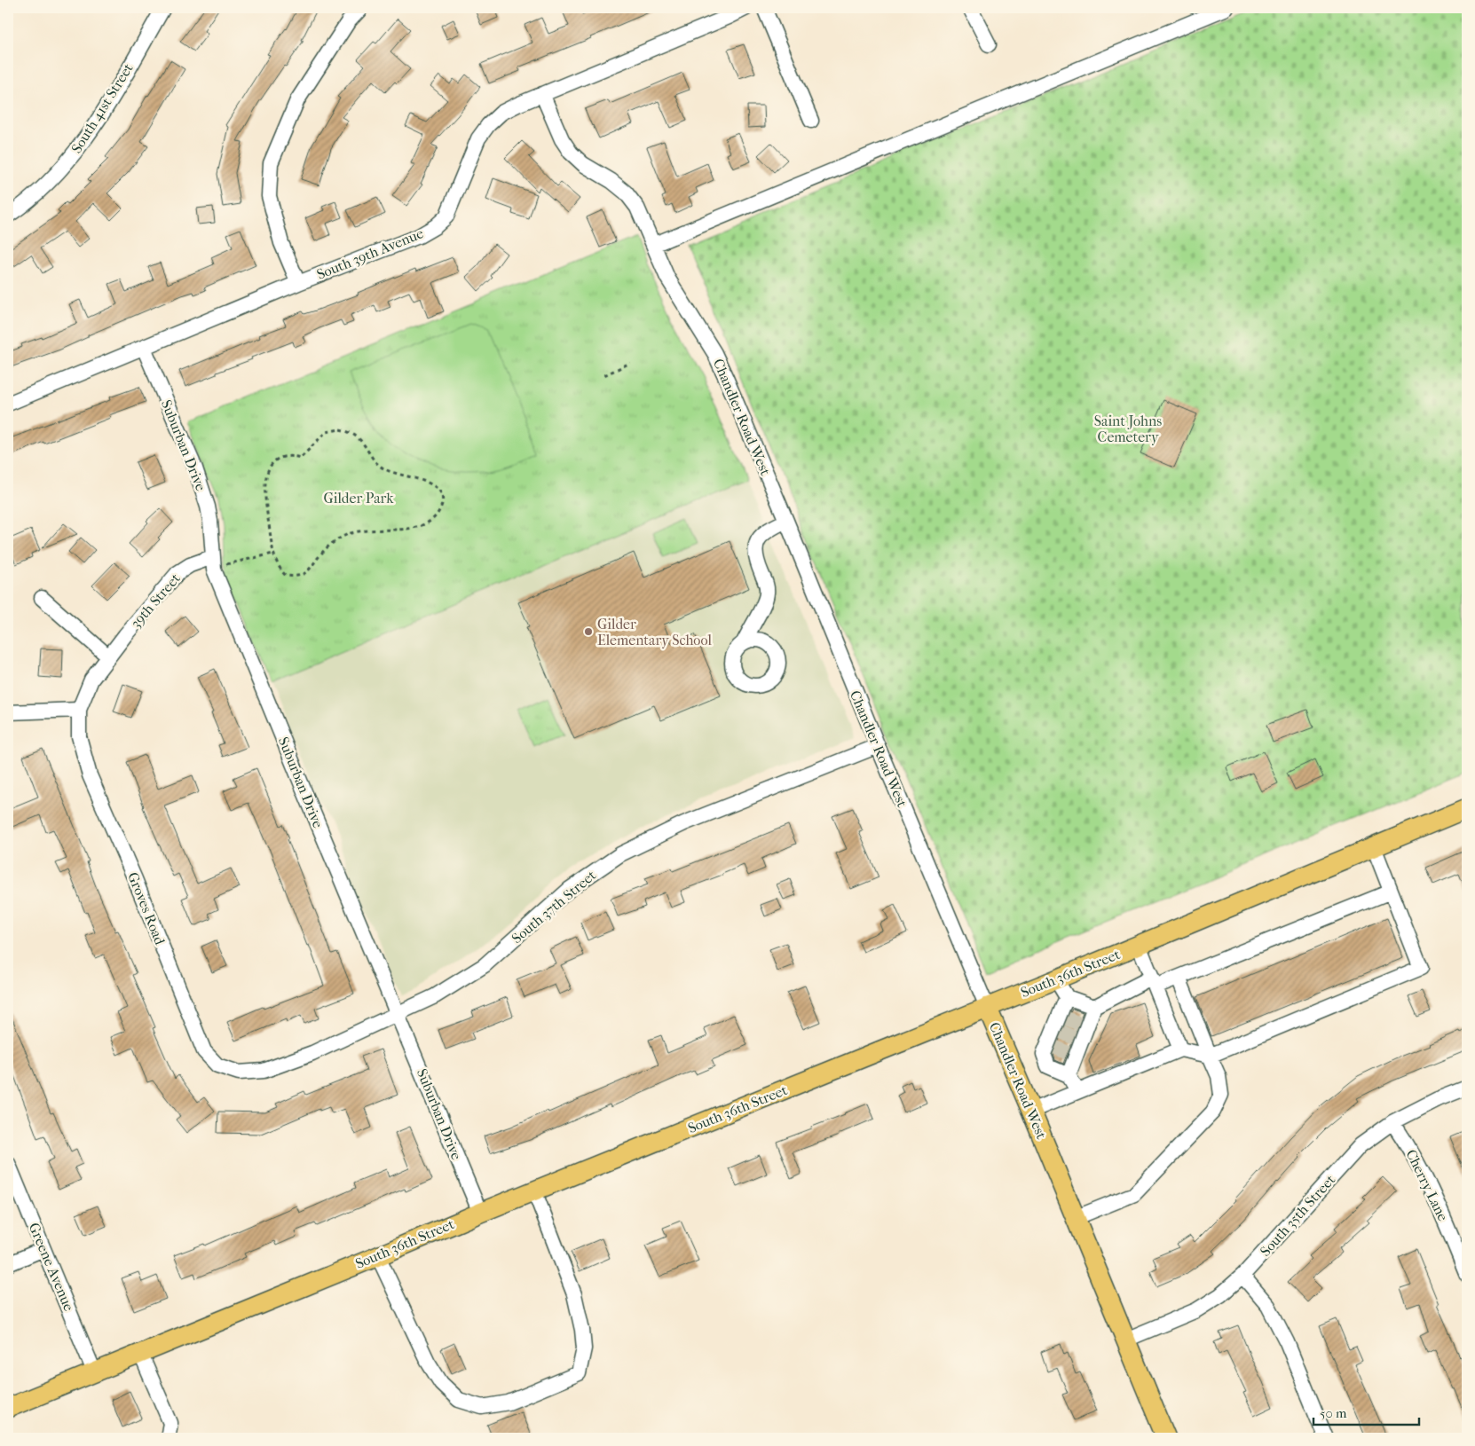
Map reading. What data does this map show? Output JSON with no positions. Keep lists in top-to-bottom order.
{
  "streets": {
    "main road": ["Chandler Road West", "South 36th Street"],
    "street": [
      "South 41st Street",
      "South 39th Avenue",
      "Suburban Drive",
      "39th Street",
      "South 37th Street",
      "Groves Road",
      "Cherry Lane",
      "South 35th Street",
      "Greene Avenue"
    ]
  },
  "crossings": [
    ["South 39th Avenue", "Chandler Road West"],
    ["South 39th Avenue", "Suburban Drive"],
    ["Chandler Road West", "South 37th Street"],
    ["Chandler Road West", "South 36th Street"],
    ["Chandler Road West", "South 35th Street"],
    ["Suburban Drive", "39th Street"],
    ["Suburban Drive", "South 37th Street"],
    ["Suburban Drive", "South 36th Street"],
    ["39th Street", "Groves Road"],
    ["South 37th Street", "Groves Road"],
    ["South 36th Street", "Greene Avenue"],
    ["Cherry Lane", "South 35th Street"]
  ],
  "parks": ["Saint Johns Cemetery", "Gilder Park"],
  "places": ["Gilder Elementary School"],
  "scale_bar": "50 m"
}
